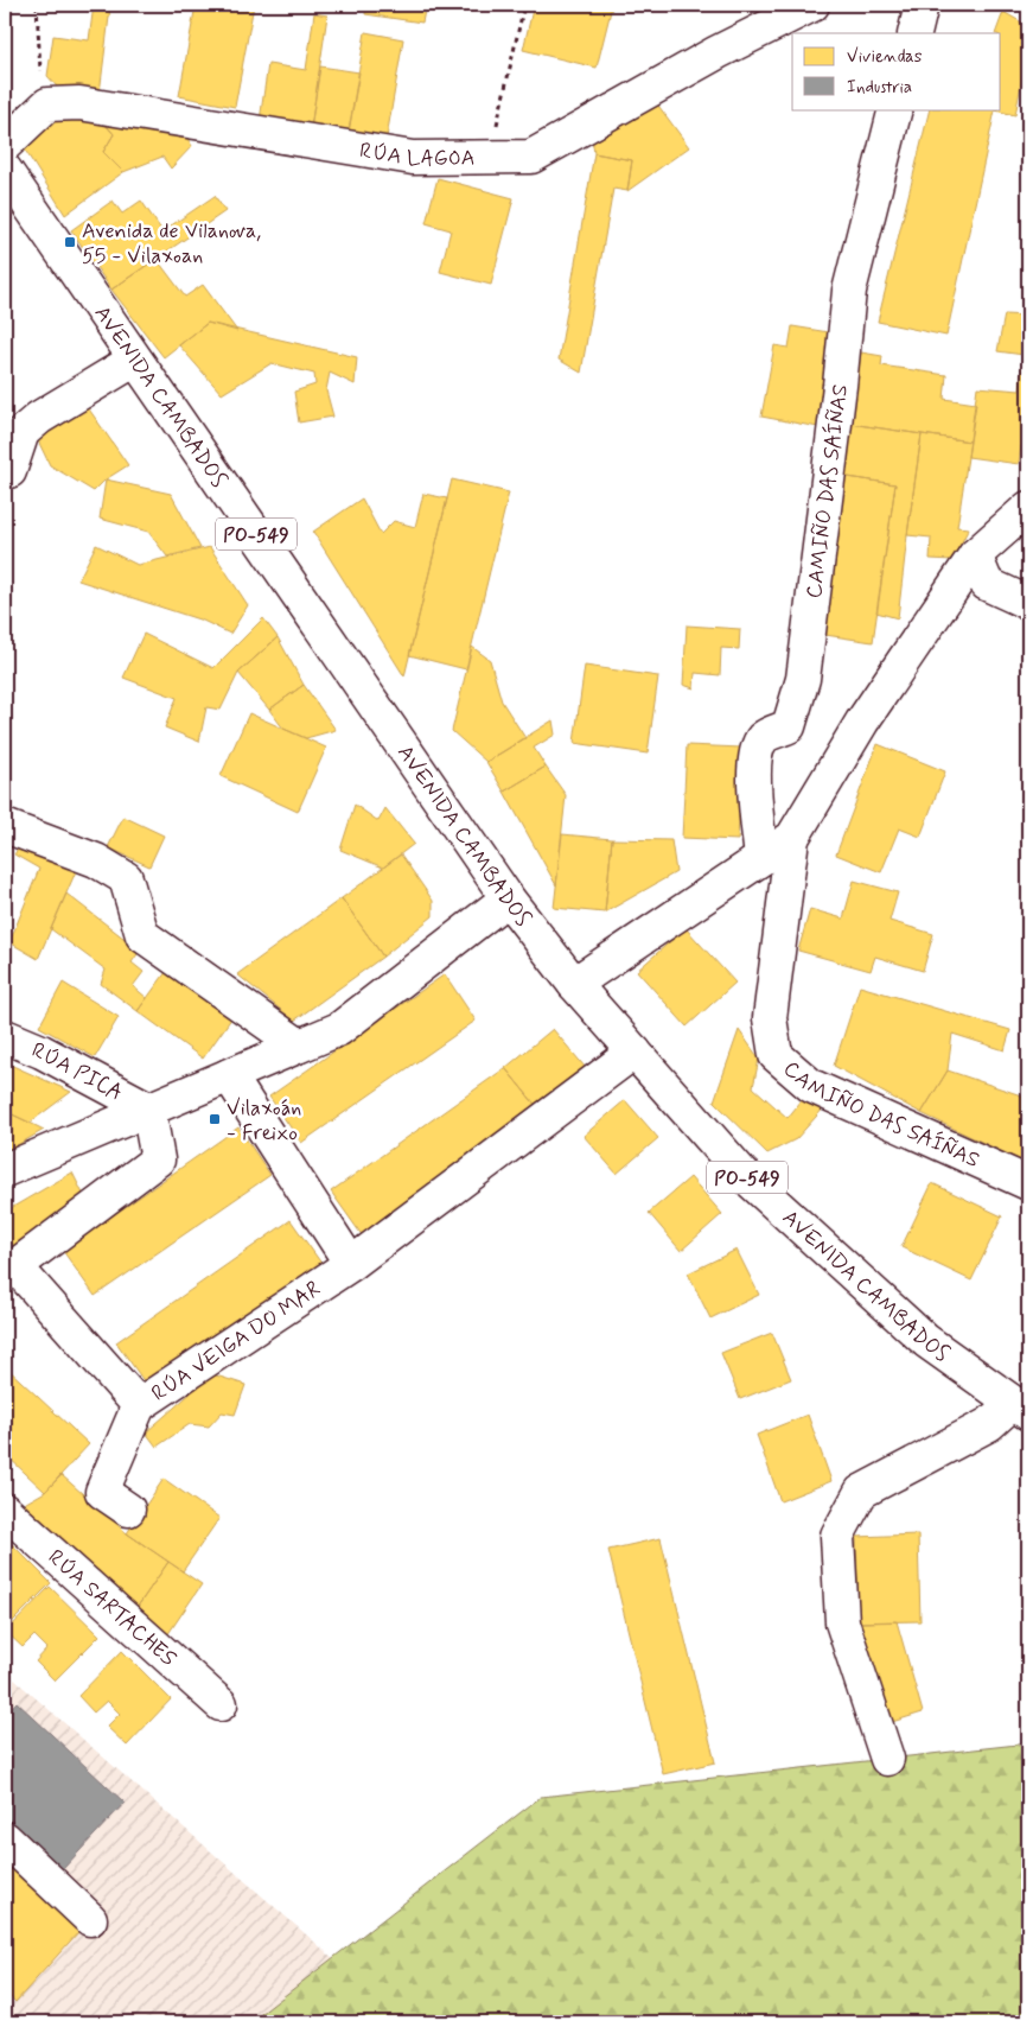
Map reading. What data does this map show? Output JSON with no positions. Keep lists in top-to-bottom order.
{
  "streets": {
    "street": [
      "RÚA LAGOA",
      "AVENIDA CAMBADOS",
      "CAMIÑO DAS SAÍÑAS",
      "PO-549",
      "RÚA PICA",
      "RÚA VEIGA DO MAR",
      "RÚA SARTACHES"
    ]
  },
  "crossings": [
    ["AVENIDA CAMBADOS", "CAMIÑO DAS SAÍÑAS"],
    ["AVENIDA CAMBADOS", "RÚA VEIGA DO MAR"],
    ["RÚA PICA", "RÚA VEIGA DO MAR"]
  ],
  "places": {
    "transit": ["Avenida de Vilanova, 55 - Vilaxoan", "Vilaxoán - Freixo"]
  },
  "legend": ["Viviendas", "Industria"]
}
